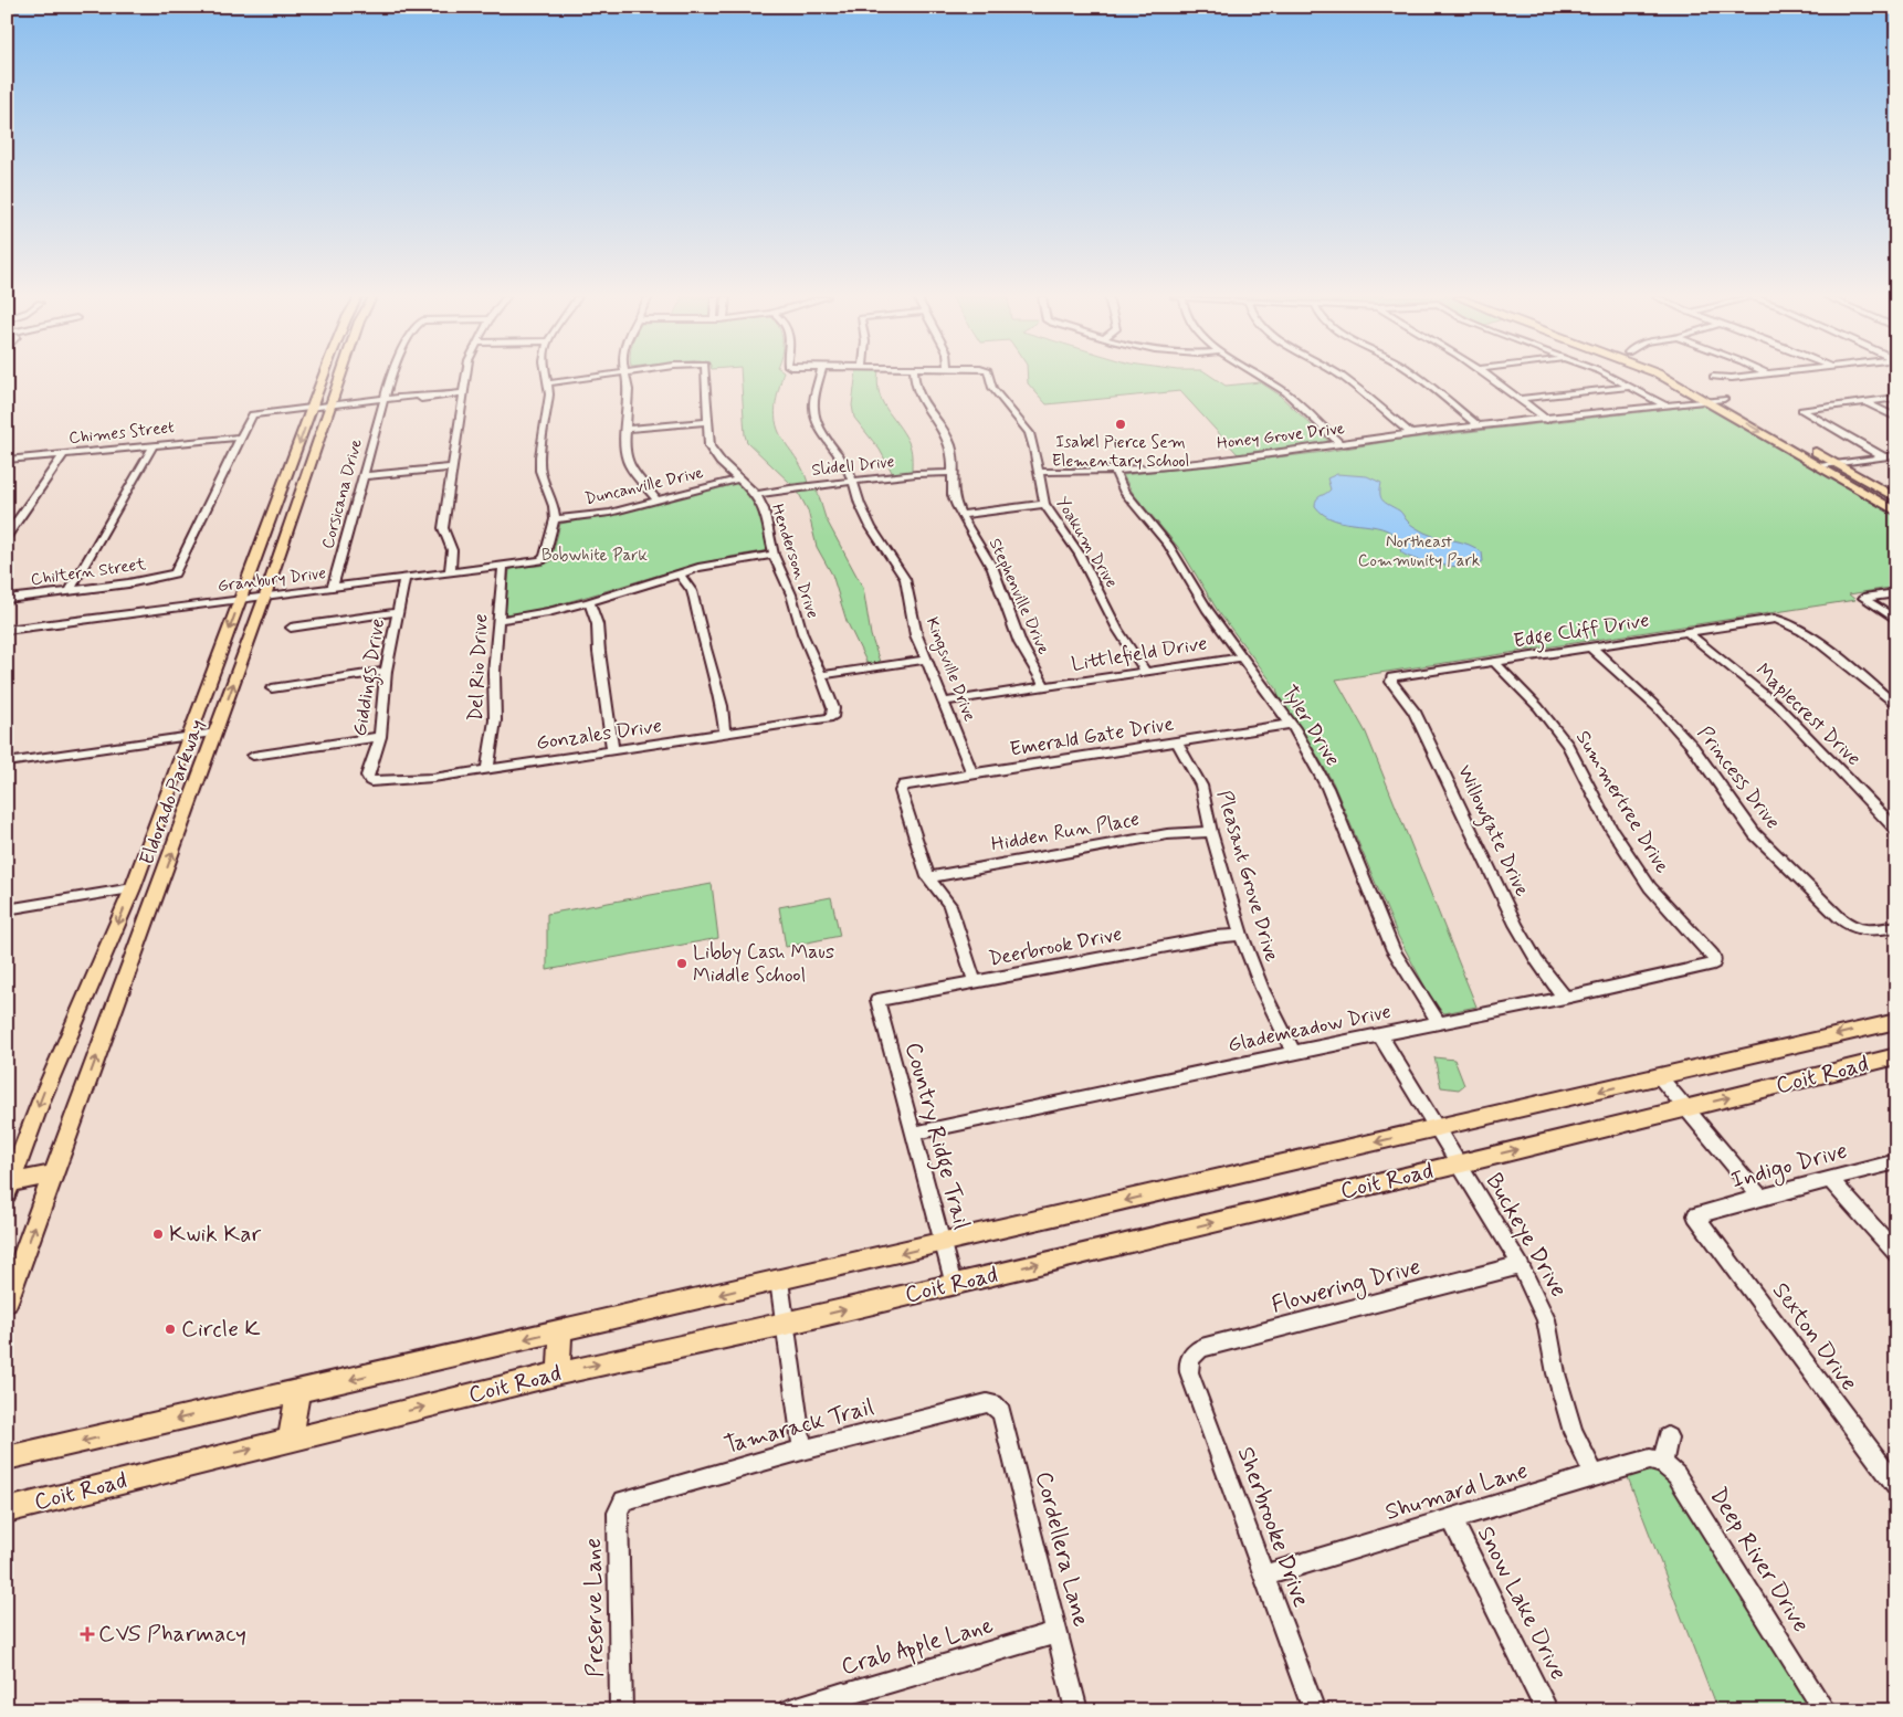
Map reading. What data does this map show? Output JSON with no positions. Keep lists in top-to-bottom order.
{
  "streets": {
    "main road": ["Eldorado Parkway", "Coit Road"],
    "street": [
      "Chimes Street",
      "Honey Grove Drive",
      "Slidell Drive",
      "Duncanville Drive",
      "Corsicana Drive",
      "Yoakum Drive",
      "Henderson Drive",
      "Chiltern Street",
      "Granbury Drive",
      "Stephenville Drive",
      "Edge Cliff Drive",
      "Littlefield Drive",
      "Del Rio Drive",
      "Kingsville Drive",
      "Giddings Drive",
      "Maplecrest Drive",
      "Tyler Drive",
      "Gonzales Drive",
      "Emerald Gate Drive",
      "Princess Drive",
      "Summertree Drive",
      "Willowgate Drive",
      "Hidden Run Place",
      "Pleasant Grove Drive",
      "Deerbrook Drive",
      "Glademeadow Drive",
      "Country Ridge Trail",
      "Indigo Drive",
      "Buckeye Drive",
      "Flowering Drive",
      "Sexton Drive",
      "Tamarack Trail",
      "Shumard Lane",
      "Sherbrooke Drive",
      "Cordellera Lane",
      "Deep River Drive",
      "Snow Lake Drive",
      "Preserve Lane",
      "Crab Apple Lane"
    ]
  },
  "crossings": [
    ["Chimes Street", "Chiltern Street"],
    ["Honey Grove Drive", "Yoakum Drive"],
    ["Honey Grove Drive", "Tyler Drive"],
    ["Slidell Drive", "Henderson Drive"],
    ["Slidell Drive", "Stephenville Drive"],
    ["Slidell Drive", "Kingsville Drive"],
    ["Duncanville Drive", "Henderson Drive"],
    ["Duncanville Drive", "Granbury Drive"],
    ["Corsicana Drive", "Granbury Drive"],
    ["Yoakum Drive", "Littlefield Drive"],
    ["Henderson Drive", "Gonzales Drive"],
    ["Granbury Drive", "Del Rio Drive"],
    ["Granbury Drive", "Giddings Drive"],
    ["Granbury Drive", "Eldorado Parkway"],
    ["Stephenville Drive", "Littlefield Drive"],
    ["Edge Cliff Drive", "Maplecrest Drive"],
    ["Edge Cliff Drive", "Princess Drive"],
    ["Edge Cliff Drive", "Summertree Drive"],
    ["Edge Cliff Drive", "Willowgate Drive"],
    ["Littlefield Drive", "Kingsville Drive"],
    ["Littlefield Drive", "Tyler Drive"],
    ["Del Rio Drive", "Gonzales Drive"],
    ["Kingsville Drive", "Emerald Gate Drive"],
    ["Giddings Drive", "Gonzales Drive"],
    ["Tyler Drive", "Emerald Gate Drive"],
    ["Tyler Drive", "Glademeadow Drive"],
    ["Emerald Gate Drive", "Hidden Run Place"],
    ["Emerald Gate Drive", "Pleasant Grove Drive"],
    ["Summertree Drive", "Glademeadow Drive"],
    ["Willowgate Drive", "Glademeadow Drive"],
    ["Hidden Run Place", "Pleasant Grove Drive"],
    ["Pleasant Grove Drive", "Deerbrook Drive"],
    ["Pleasant Grove Drive", "Glademeadow Drive"],
    ["Deerbrook Drive", "Country Ridge Trail"],
    ["Glademeadow Drive", "Country Ridge Trail"],
    ["Glademeadow Drive", "Buckeye Drive"],
    ["Coit Road", "Country Ridge Trail"],
    ["Coit Road", "Buckeye Drive"],
    ["Indigo Drive", "Sexton Drive"],
    ["Buckeye Drive", "Flowering Drive"],
    ["Buckeye Drive", "Shumard Lane"],
    ["Flowering Drive", "Sherbrooke Drive"],
    ["Tamarack Trail", "Cordellera Lane"],
    ["Tamarack Trail", "Preserve Lane"],
    ["Shumard Lane", "Sherbrooke Drive"],
    ["Shumard Lane", "Deep River Drive"],
    ["Shumard Lane", "Snow Lake Drive"],
    ["Cordellera Lane", "Crab Apple Lane"]
  ],
  "parks": ["Northeast Community Park", "Bobwhite Park"],
  "places": {
    "other": [
      "Isabel Pierce Sem Elementary School",
      "Libby Cash Maus Middle School",
      "Kwik Kar",
      "Circle K"
    ],
    "health": ["CVS Pharmacy"]
  }
}
